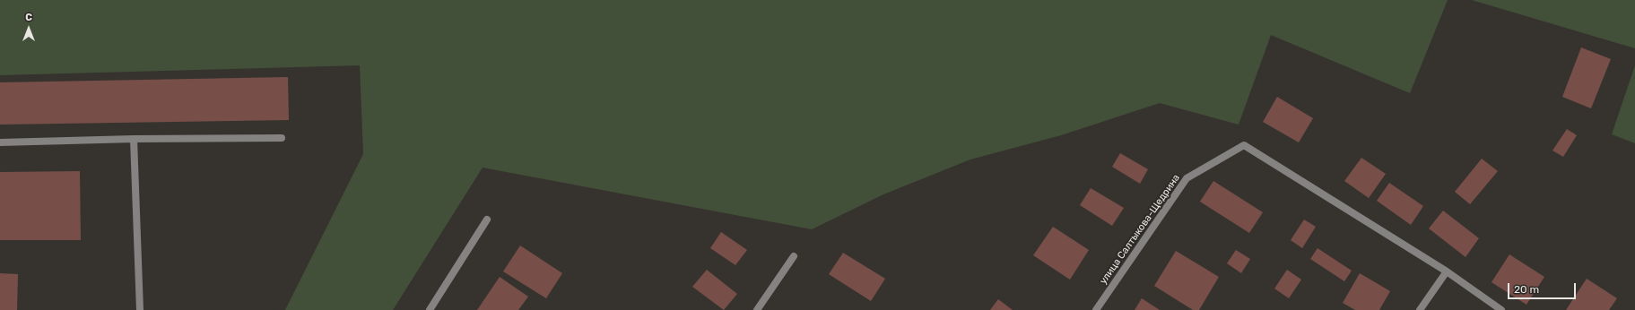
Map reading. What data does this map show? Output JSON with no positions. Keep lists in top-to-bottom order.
{
  "streets": {
    "street": ["улица Салтыкова-Щедрина"]
  },
  "scale_bar": "20 m",
  "north": "top"
}
